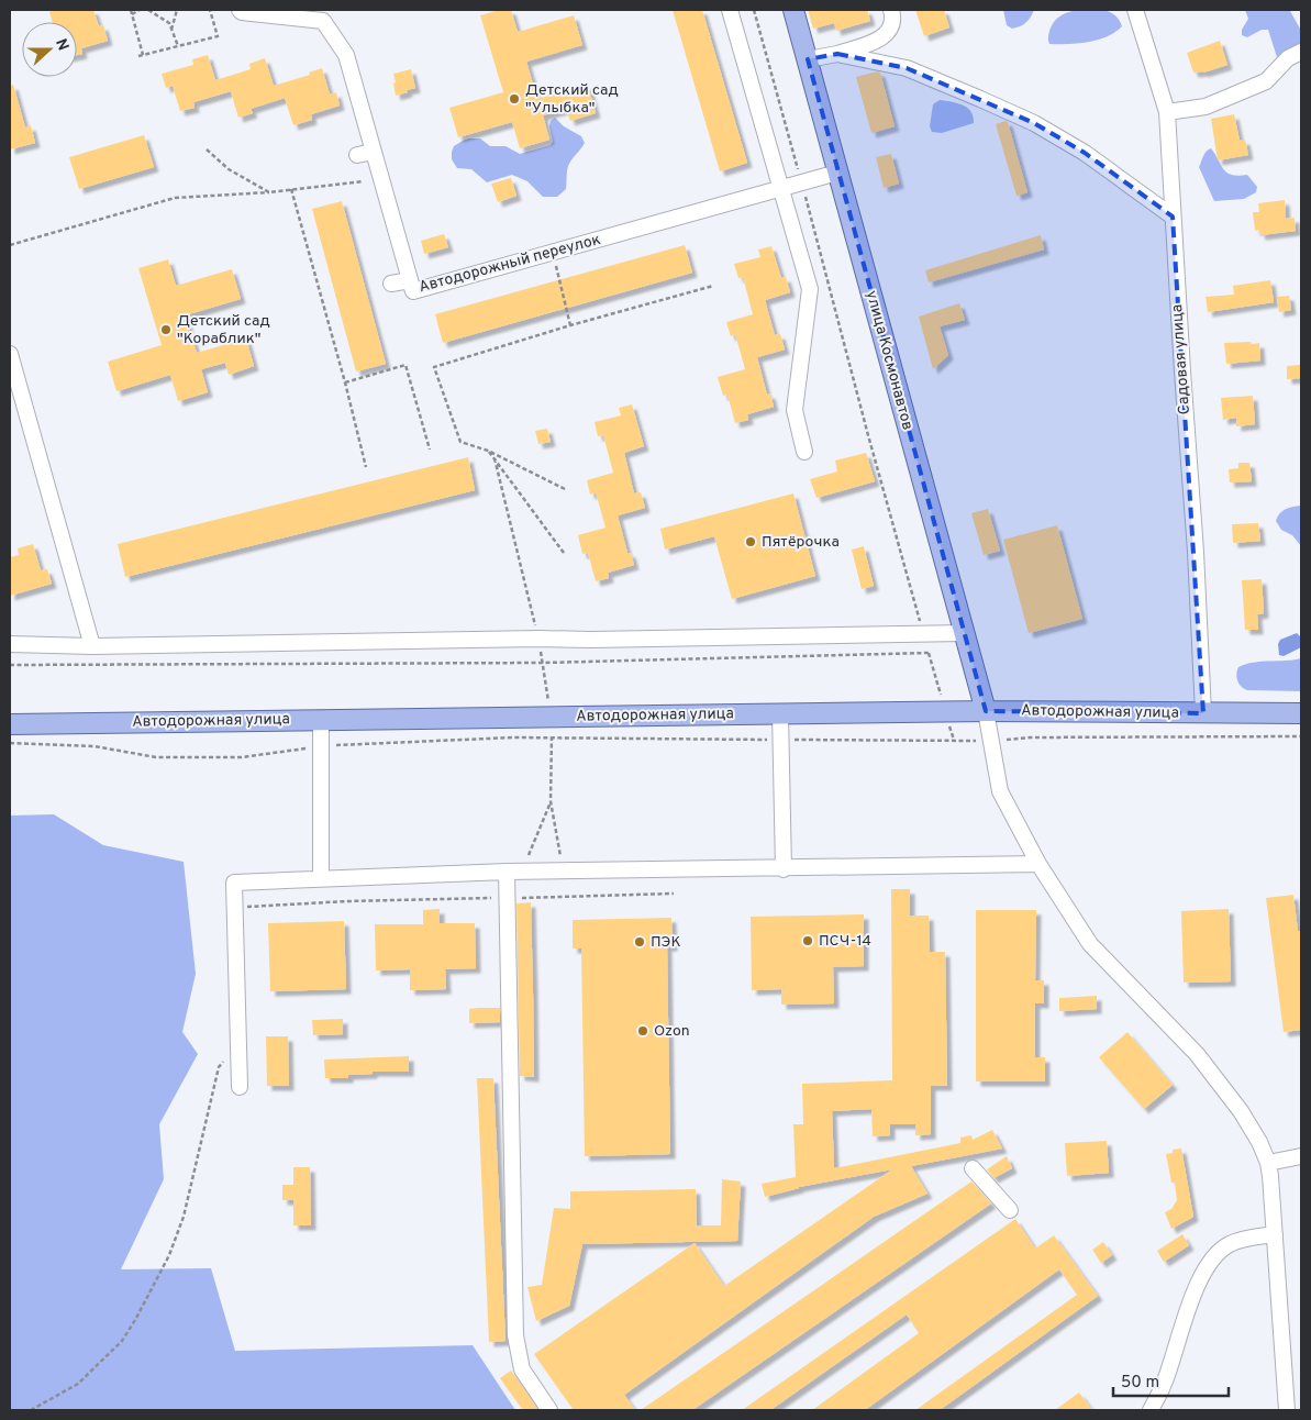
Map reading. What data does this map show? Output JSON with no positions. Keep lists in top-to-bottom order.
{
  "streets": {
    "main road": ["улица Космонавтов", "Автодорожная улица"],
    "street": ["Автодорожный переулок", "Садовая улица"]
  },
  "crossings": [
    ["Автодорожный переулок", "улица Космонавтов"],
    ["Садовая улица", "Автодорожная улица"],
    ["улица Космонавтов", "Автодорожная улица"]
  ],
  "places": [
    "Детский сад \"Улыбка\"",
    "Детский сад \"Кораблик\"",
    "Пятёрочка",
    "ПСЧ-14",
    "ПЭК",
    "Ozon"
  ],
  "scale_bar": "50 m",
  "north": "right"
}
